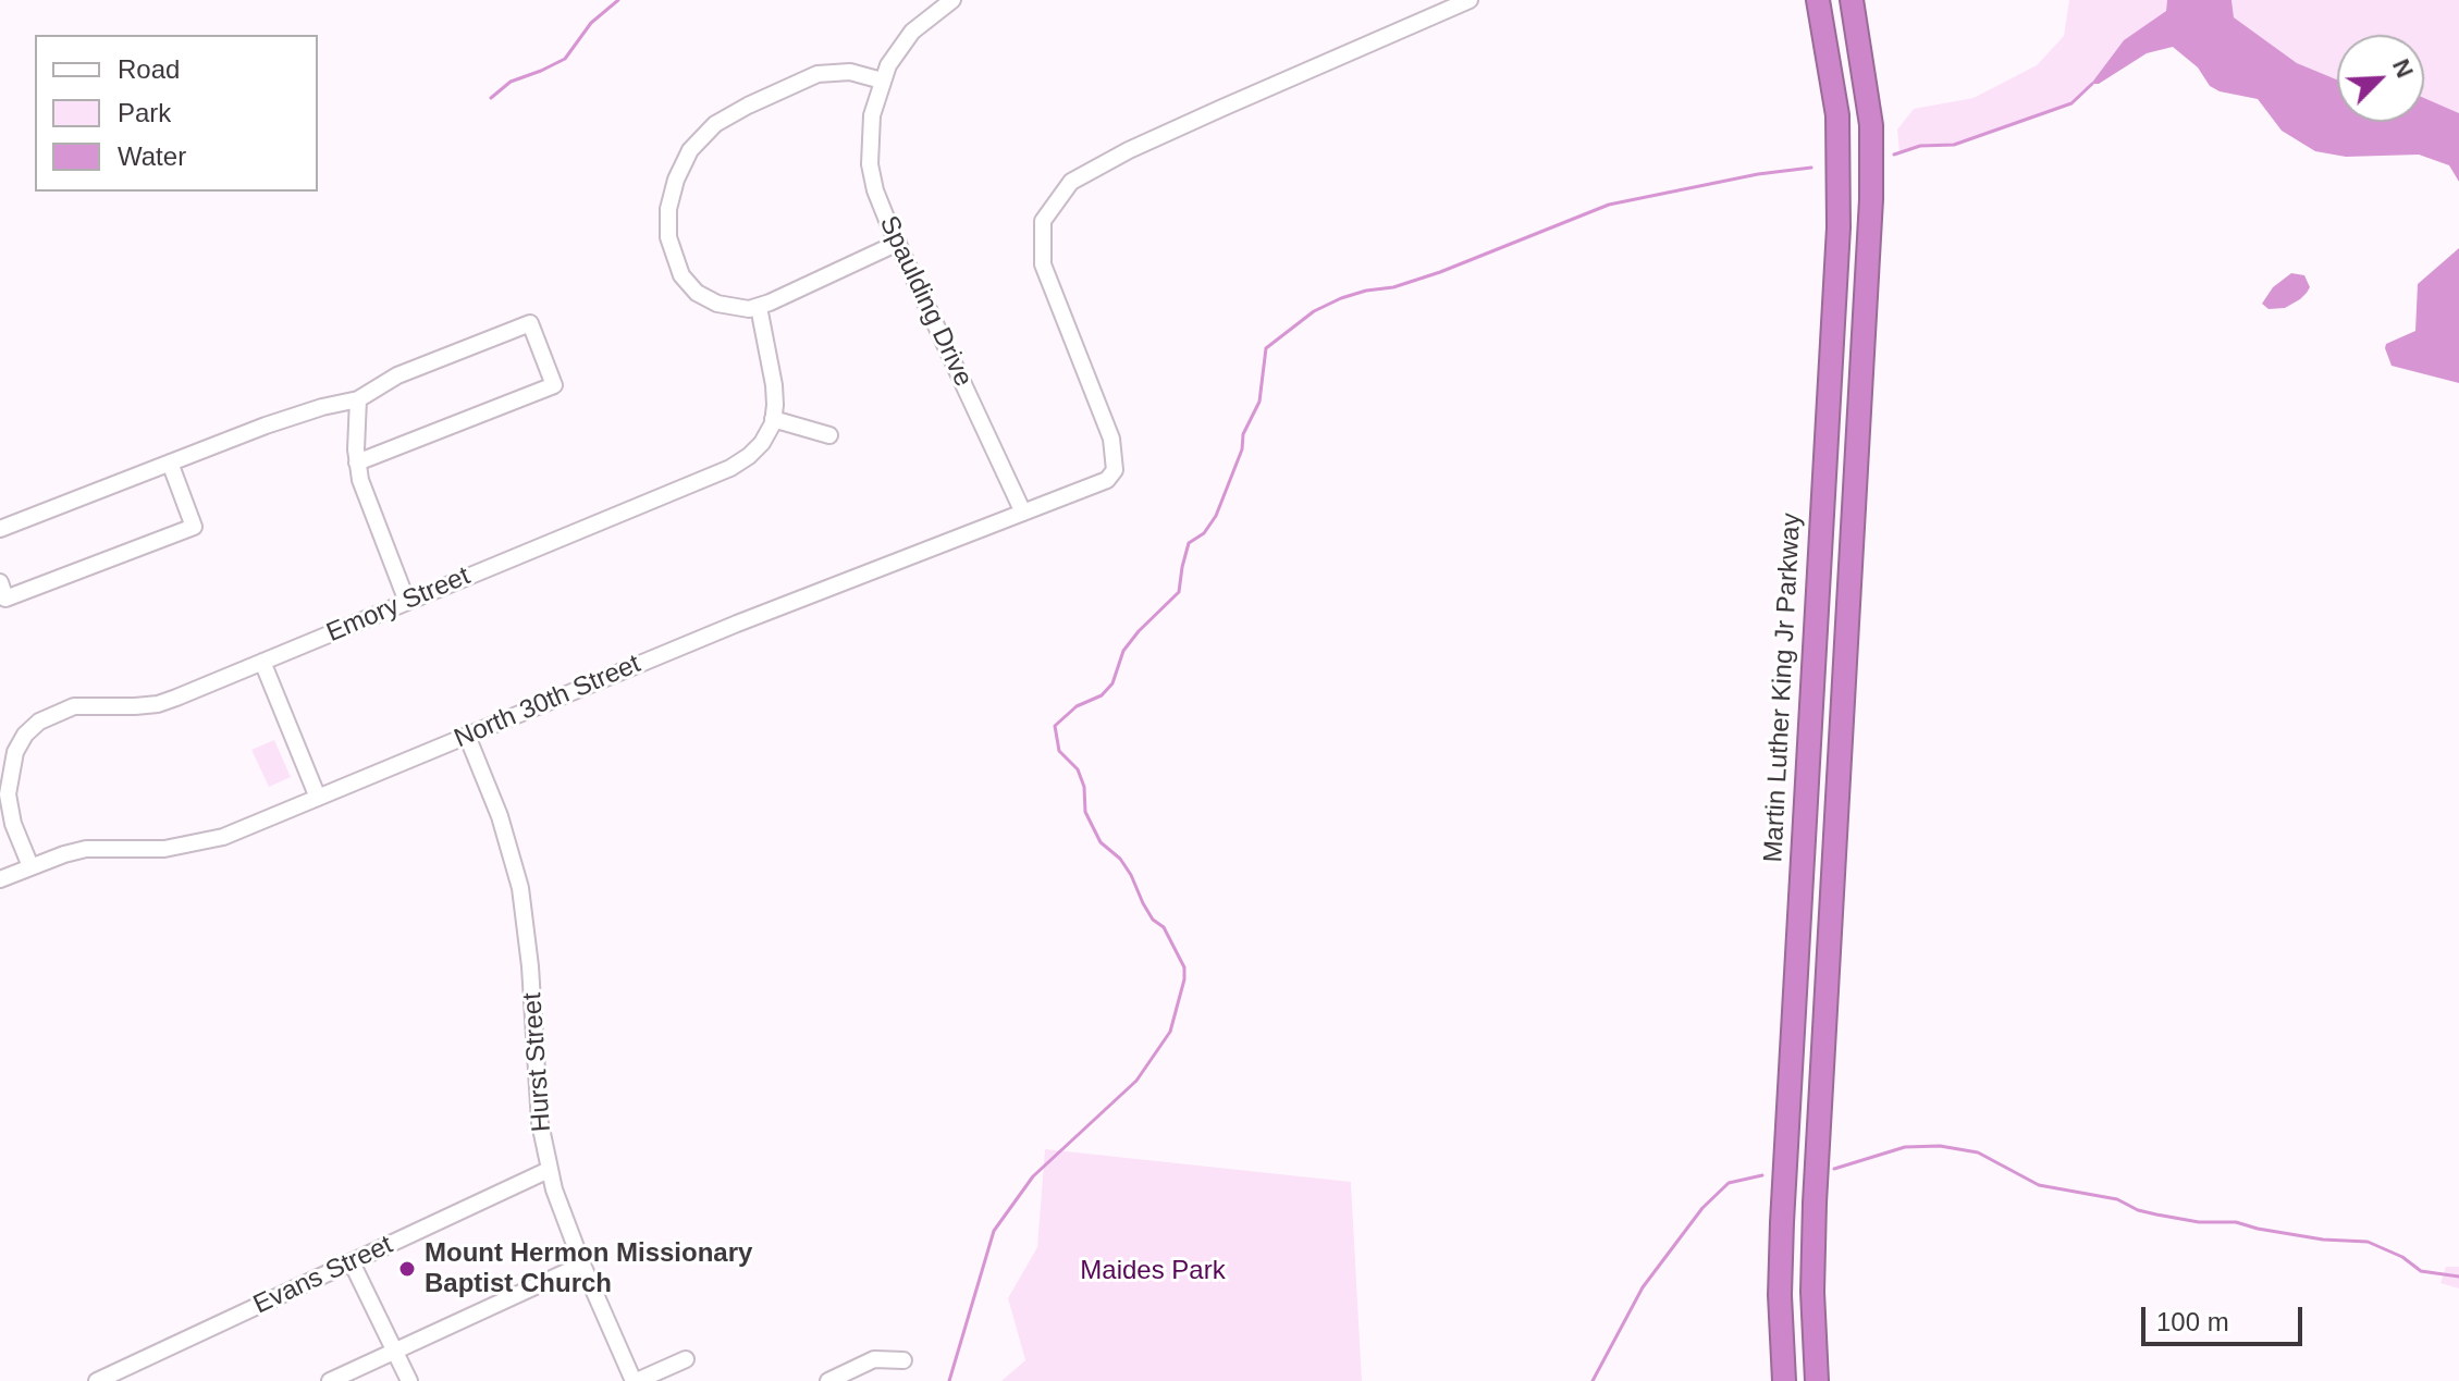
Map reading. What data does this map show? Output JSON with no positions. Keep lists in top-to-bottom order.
{
  "streets": {
    "highway": ["Martin Luther King Jr Parkway"],
    "street": [
      "Spaulding Drive",
      "Emory Street",
      "North 30th Street",
      "Hurst Street",
      "Evans Street"
    ]
  },
  "crossings": [
    ["Spaulding Drive", "North 30th Street"],
    ["Emory Street", "North 30th Street"],
    ["North 30th Street", "Hurst Street"],
    ["Hurst Street", "Evans Street"]
  ],
  "parks": ["Maides Park"],
  "places": ["Mount Hermon Missionary Baptist Church"],
  "legend": ["Road", "Park", "Water"],
  "scale_bar": "100 m",
  "north": "top right"
}
